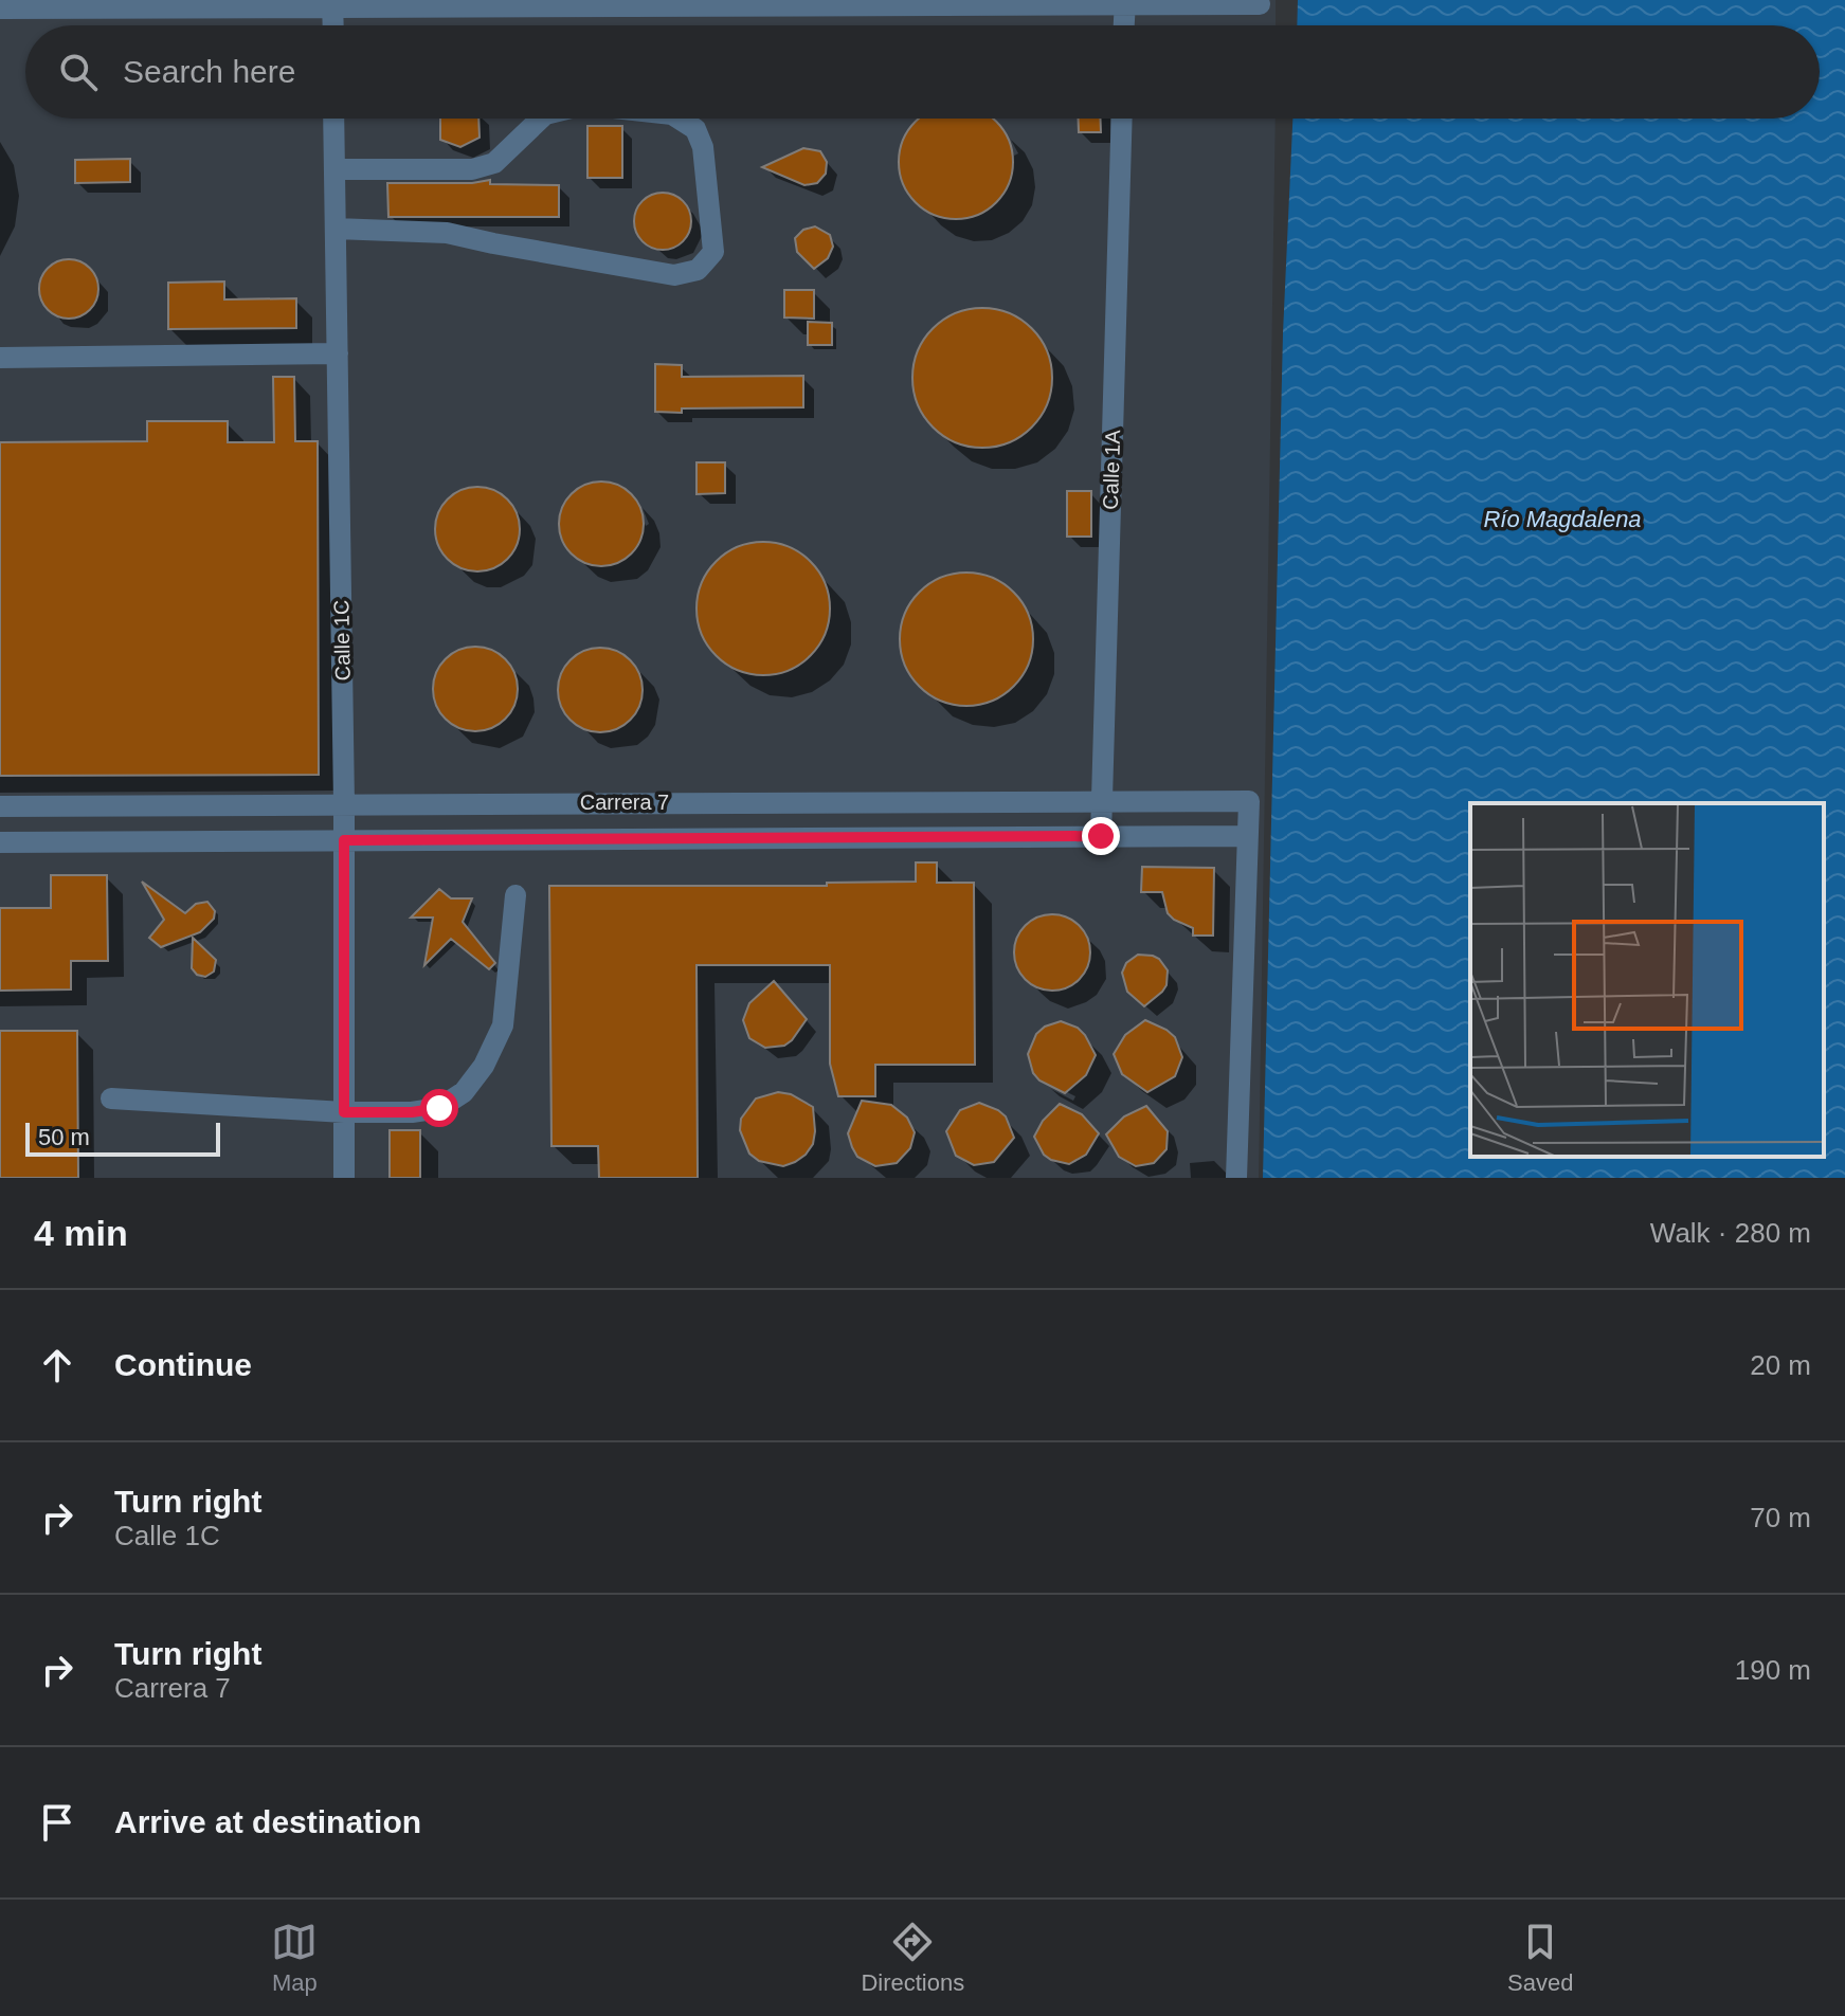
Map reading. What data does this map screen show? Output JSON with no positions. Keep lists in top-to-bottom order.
{
  "streets": {
    "street": ["Calle 1A", "Calle 1C", "Carrera 7"]
  },
  "crossings": [
    ["Calle 1A", "Carrera 7"],
    ["Calle 1C", "Carrera 7"]
  ],
  "water": ["Río Magdalena"],
  "scale_bar": "50 m",
  "page": {
    "search": "Search here",
    "scale": "50 m",
    "heading": ["4 min", "Walk · 280 m"],
    "list": [
      ["Continue", "20 m"],
      ["Turn right", "Calle 1C", "70 m"],
      ["Turn right", "Carrera 7", "190 m"],
      "Arrive at destination"
    ],
    "nav": ["Map", "Directions", "Saved"]
  }
}
